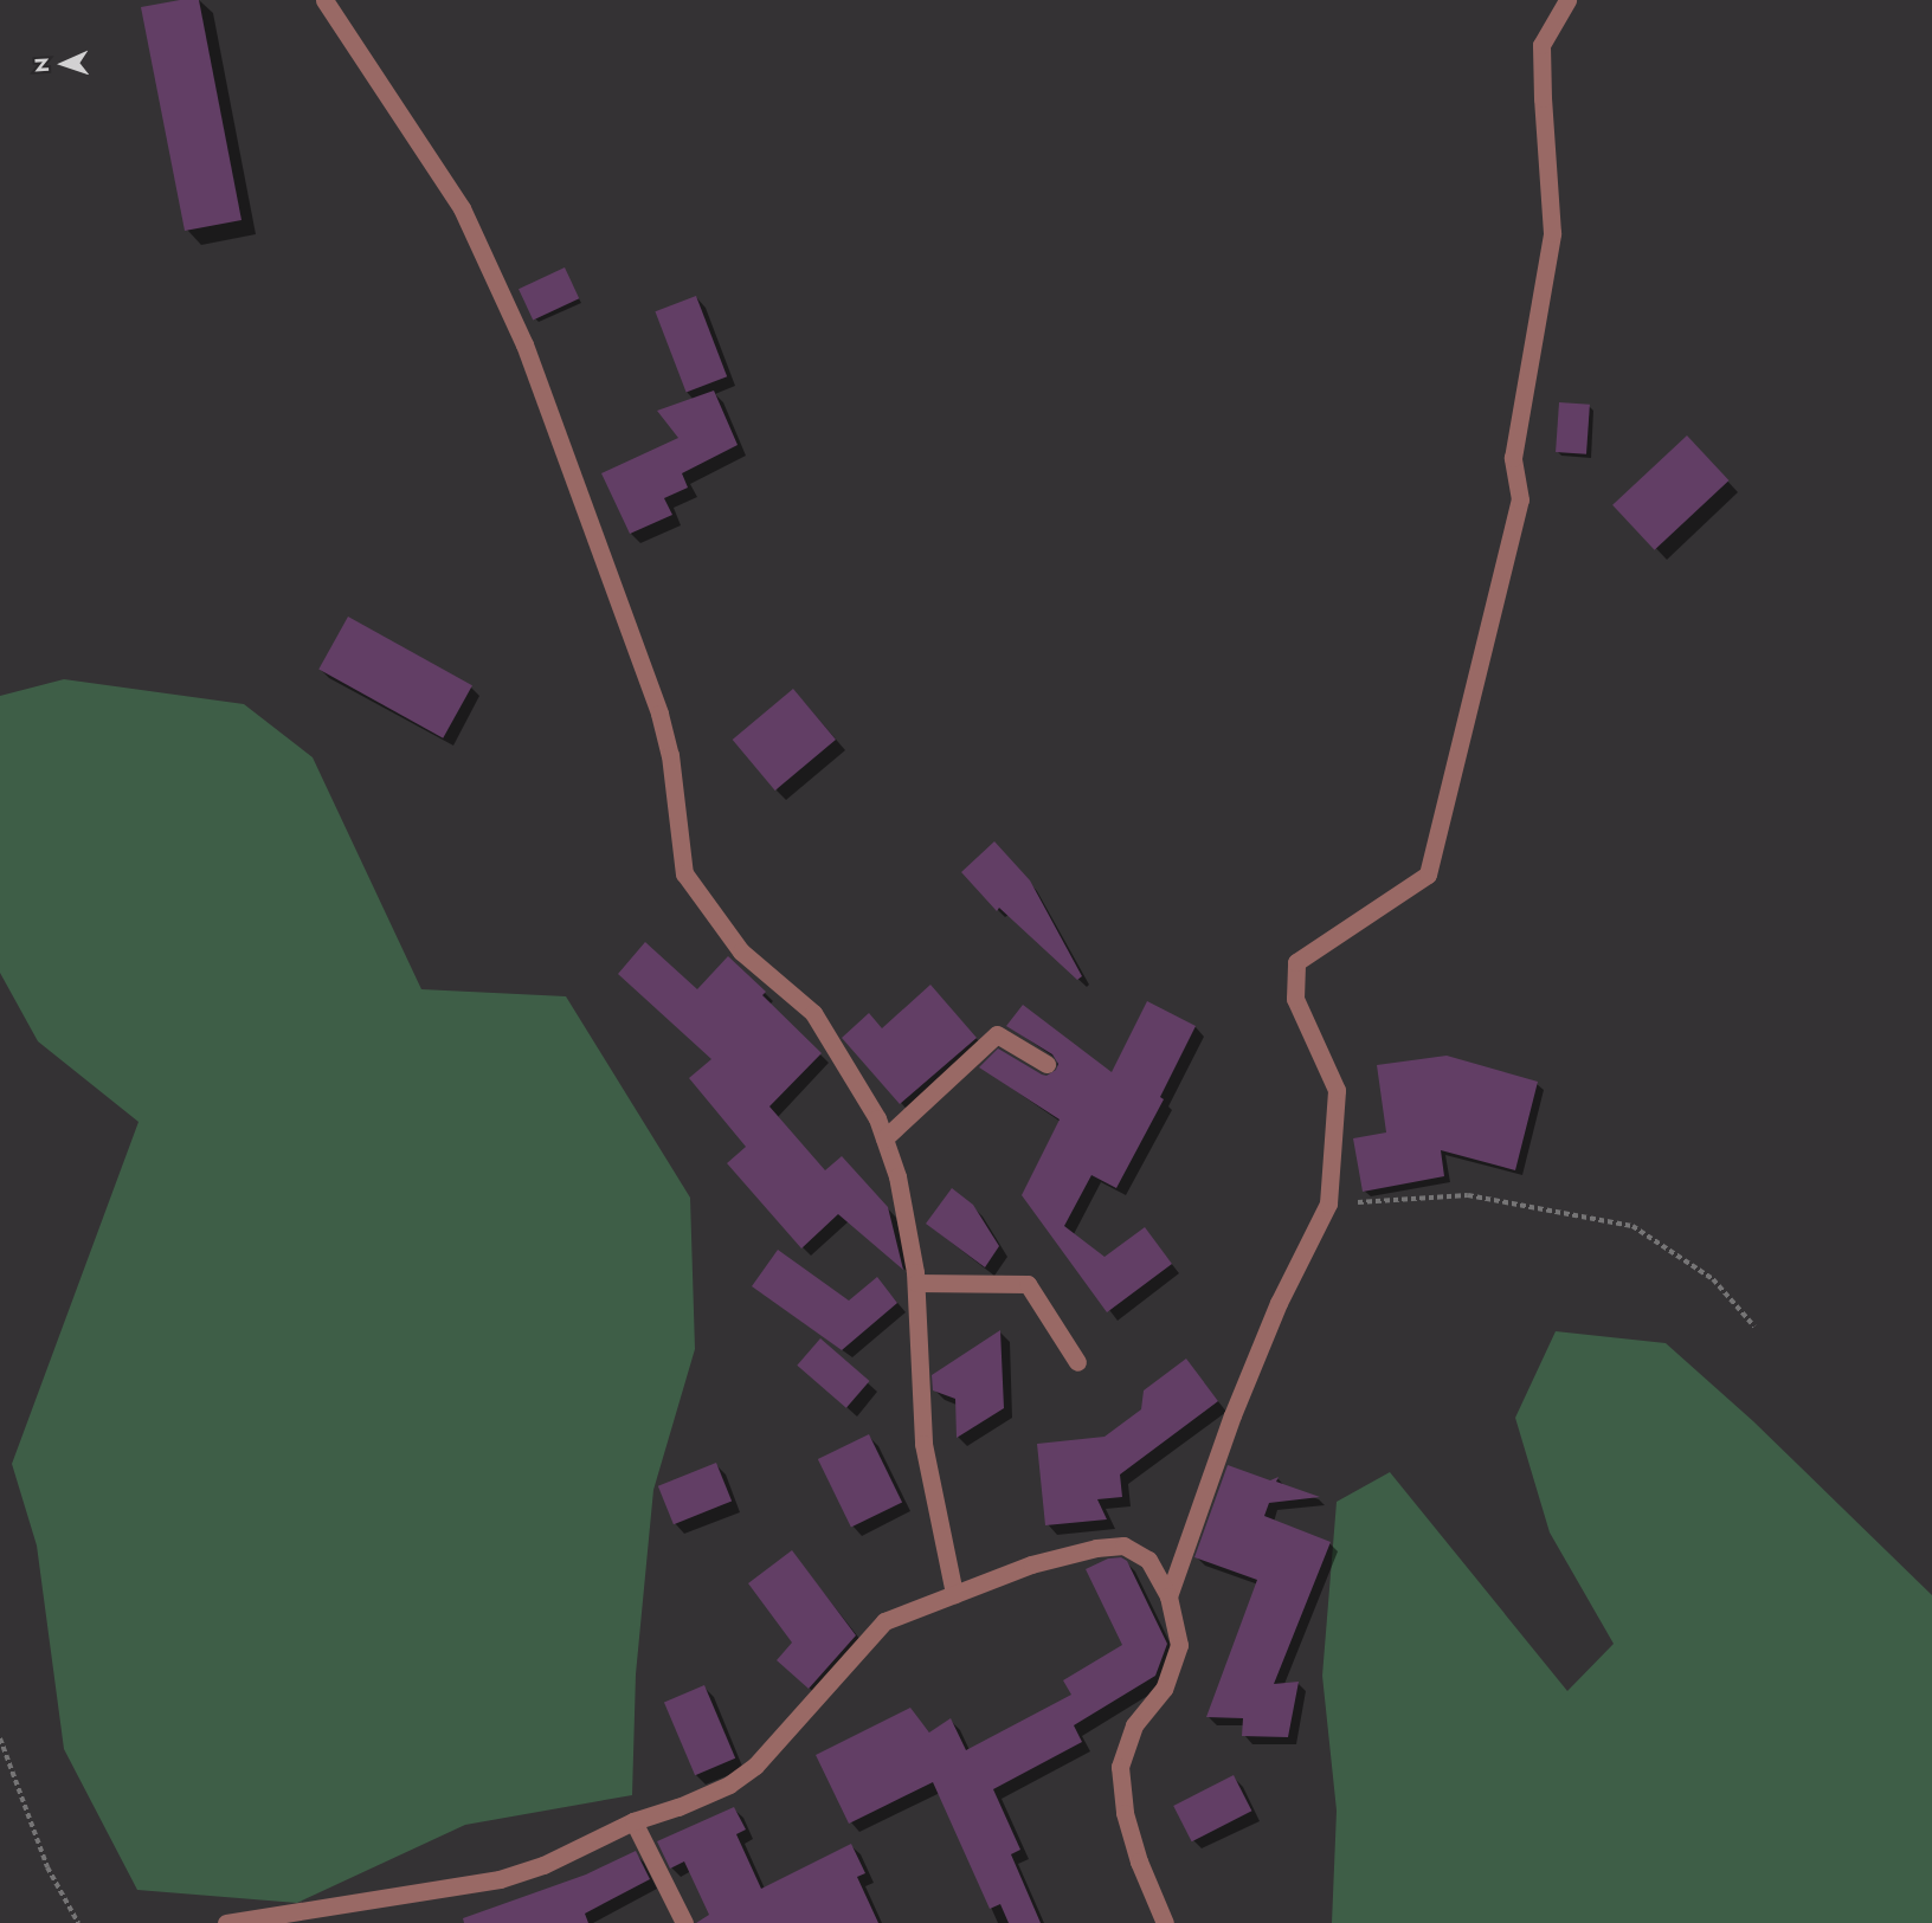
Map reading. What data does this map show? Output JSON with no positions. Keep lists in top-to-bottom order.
{
  "north": "left"
}
